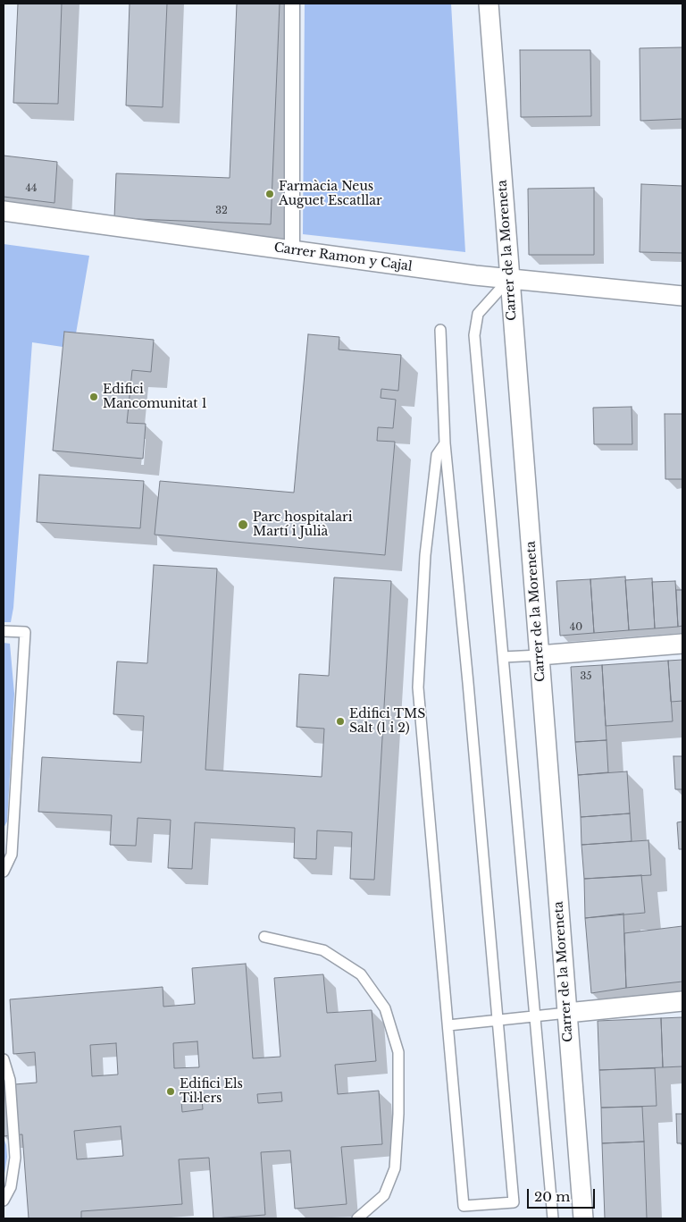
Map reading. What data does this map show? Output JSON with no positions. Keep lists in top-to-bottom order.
{
  "streets": {
    "street": ["Carrer de la Moreneta", "Carrer Ramon y Cajal"]
  },
  "crossings": [
    ["Carrer de la Moreneta", "Carrer Ramon y Cajal"]
  ],
  "places": [
    "Farmàcia Neus Auguet Escatllar",
    "Edifici Mancomunitat 1",
    "Parc hospitalari Martí i Julià",
    "Edifici TMS Salt (1 i 2)",
    "Edifici Els Til·lers"
  ],
  "house_numbers": [
    "44",
    "32",
    "40",
    "35"
  ],
  "scale_bar": "20 m"
}
